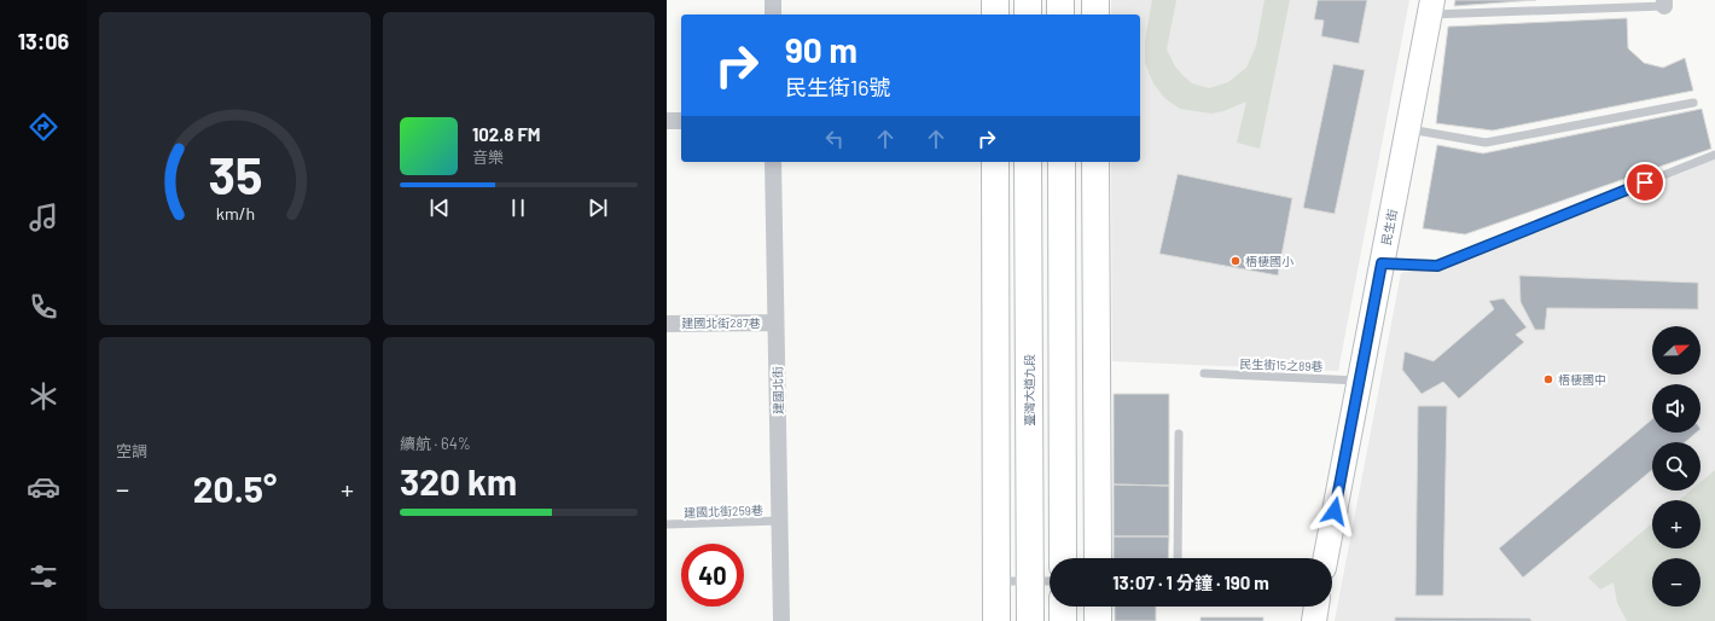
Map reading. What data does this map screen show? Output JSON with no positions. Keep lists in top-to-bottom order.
{
  "streets": {
    "main road": ["臺灣大道九段"],
    "street": ["民生街", "建國北街287巷", "建國北街"],
    "lane": ["民生街15之89巷", "建國北街259巷"]
  },
  "crossings": [
    ["民生街", "民生街15之89巷"],
    ["建國北街287巷", "建國北街"],
    ["建國北街", "建國北街259巷"]
  ],
  "places": ["梧棲國小", "梧棲國中"],
  "north": "right",
  "page": {
    "tabs": "13:06",
    "turn": ["90 m", "民生街16號"],
    "song": ["102.8 FM", "音樂"],
    "map_buttons": ["+", "−"],
    "tile": [
      "空調",
      ["續航 · 64%", "320 km"]
    ],
    "heat": ["−", "20.5°", "+"],
    "limit": "40",
    "trip": "13:07 · 1 分鐘 · 190 m",
    "gauge": ["35", "km/h"]
  }
}
